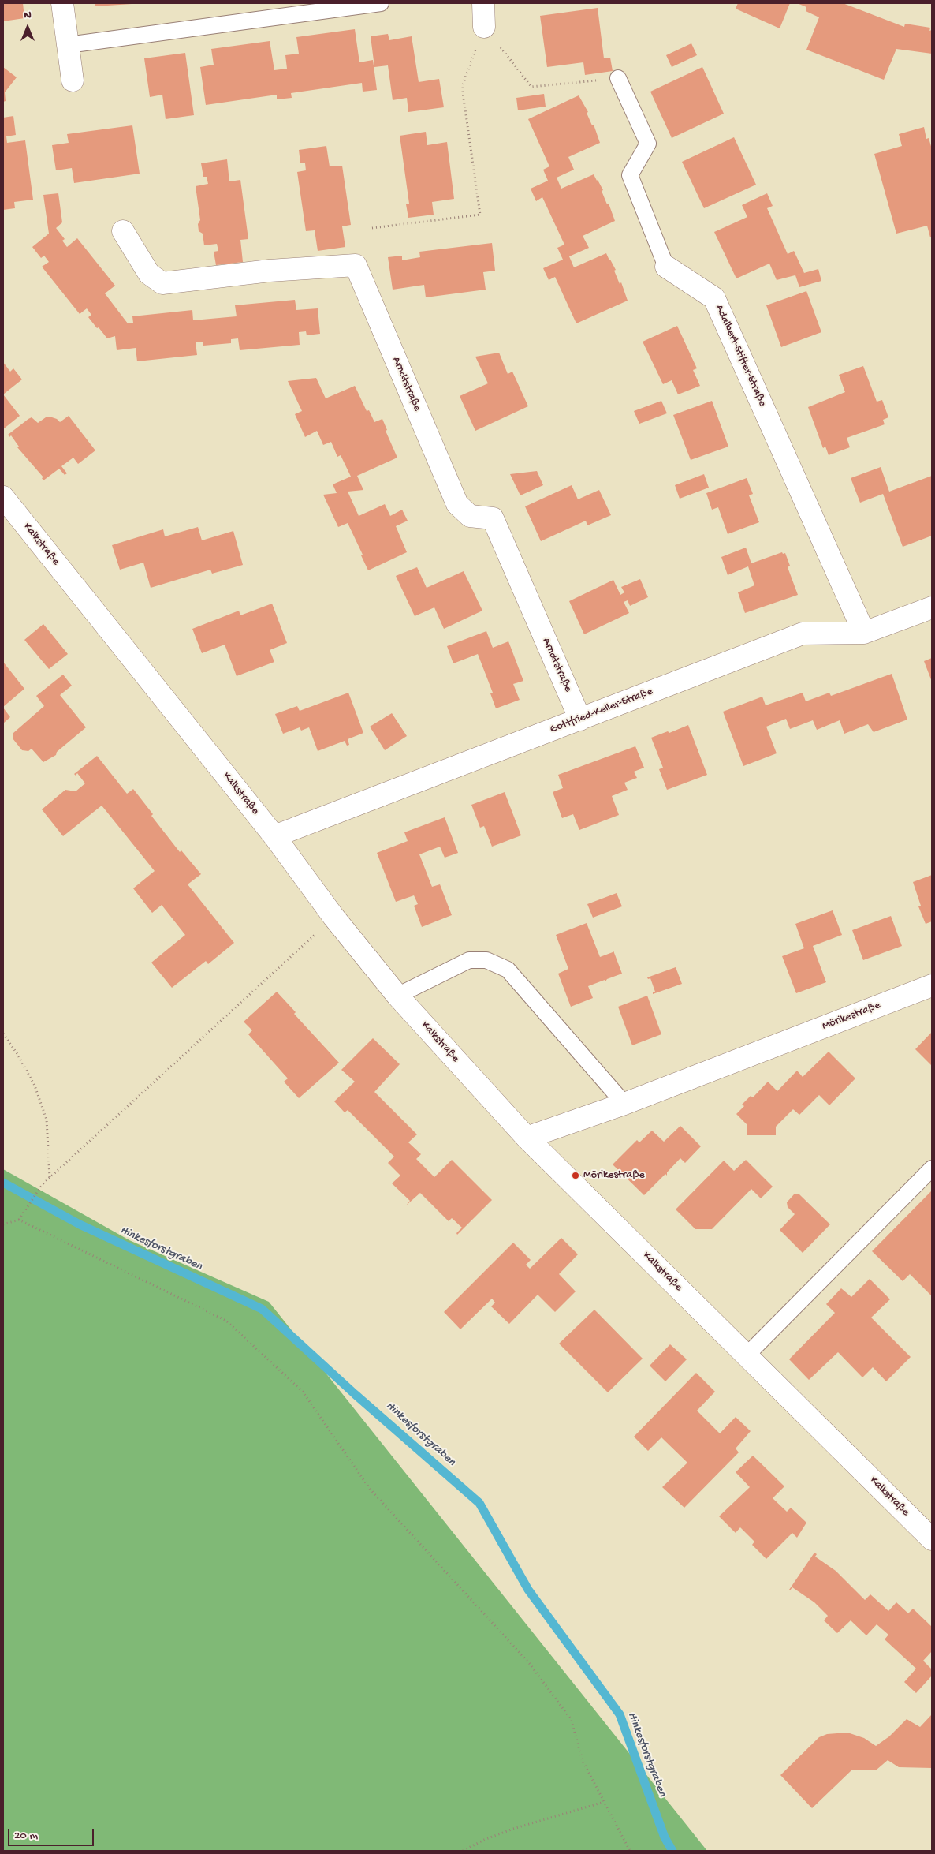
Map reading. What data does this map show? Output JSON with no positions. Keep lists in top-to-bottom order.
{
  "streets": {
    "street": [
      "Adalbert-Stifter-Straße",
      "Arndtstraße",
      "Kalkstraße",
      "Gottfried-Keller-Straße",
      "Mörikestraße"
    ]
  },
  "crossings": [
    ["Adalbert-Stifter-Straße", "Gottfried-Keller-Straße"],
    ["Arndtstraße", "Gottfried-Keller-Straße"],
    ["Kalkstraße", "Gottfried-Keller-Straße"],
    ["Kalkstraße", "Mörikestraße"]
  ],
  "water": ["Hinkesforstgraben"],
  "places": ["Mörikestraße"],
  "scale_bar": "20 m",
  "north": "top"
}
